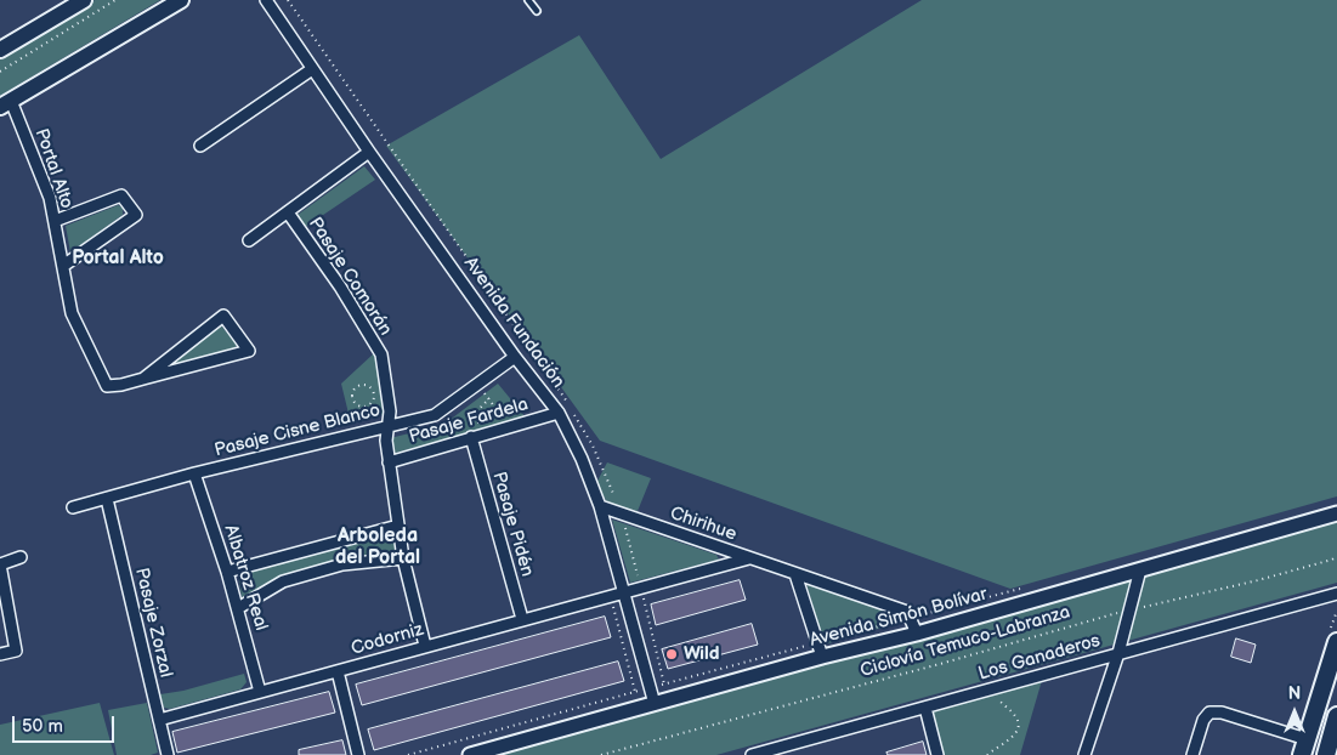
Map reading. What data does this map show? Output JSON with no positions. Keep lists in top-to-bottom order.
{
  "streets": {
    "street": [
      "Portal Alto",
      "Pasaje Comorán",
      "Avenida Fundación",
      "Pasaje Fardela",
      "Pasaje Cisne Blanco",
      "Pasaje Pidén",
      "Chirihue",
      "Albatroz Real",
      "Avenida Simón Bolívar",
      "Pasaje Zorzal",
      "Codorniz",
      "Los Ganaderos"
    ],
    "path": ["Ciclovía Temuco-Labranza"]
  },
  "crossings": [
    ["Pasaje Comorán", "Pasaje Fardela"],
    ["Pasaje Comorán", "Pasaje Cisne Blanco"],
    ["Pasaje Comorán", "Codorniz"],
    ["Avenida Fundación", "Pasaje Fardela"],
    ["Avenida Fundación", "Pasaje Cisne Blanco"],
    ["Avenida Fundación", "Chirihue"],
    ["Avenida Fundación", "Avenida Simón Bolívar"],
    ["Avenida Fundación", "Codorniz"],
    ["Pasaje Fardela", "Pasaje Pidén"],
    ["Pasaje Cisne Blanco", "Albatroz Real"],
    ["Pasaje Cisne Blanco", "Pasaje Zorzal"],
    ["Pasaje Pidén", "Codorniz"],
    ["Chirihue", "Codorniz"],
    ["Albatroz Real", "Codorniz"],
    ["Pasaje Zorzal", "Codorniz"]
  ],
  "districts": ["Portal Alto", "Arboleda del Portal"],
  "places": ["Wild"],
  "scale_bar": "50 m",
  "north": "top"
}
